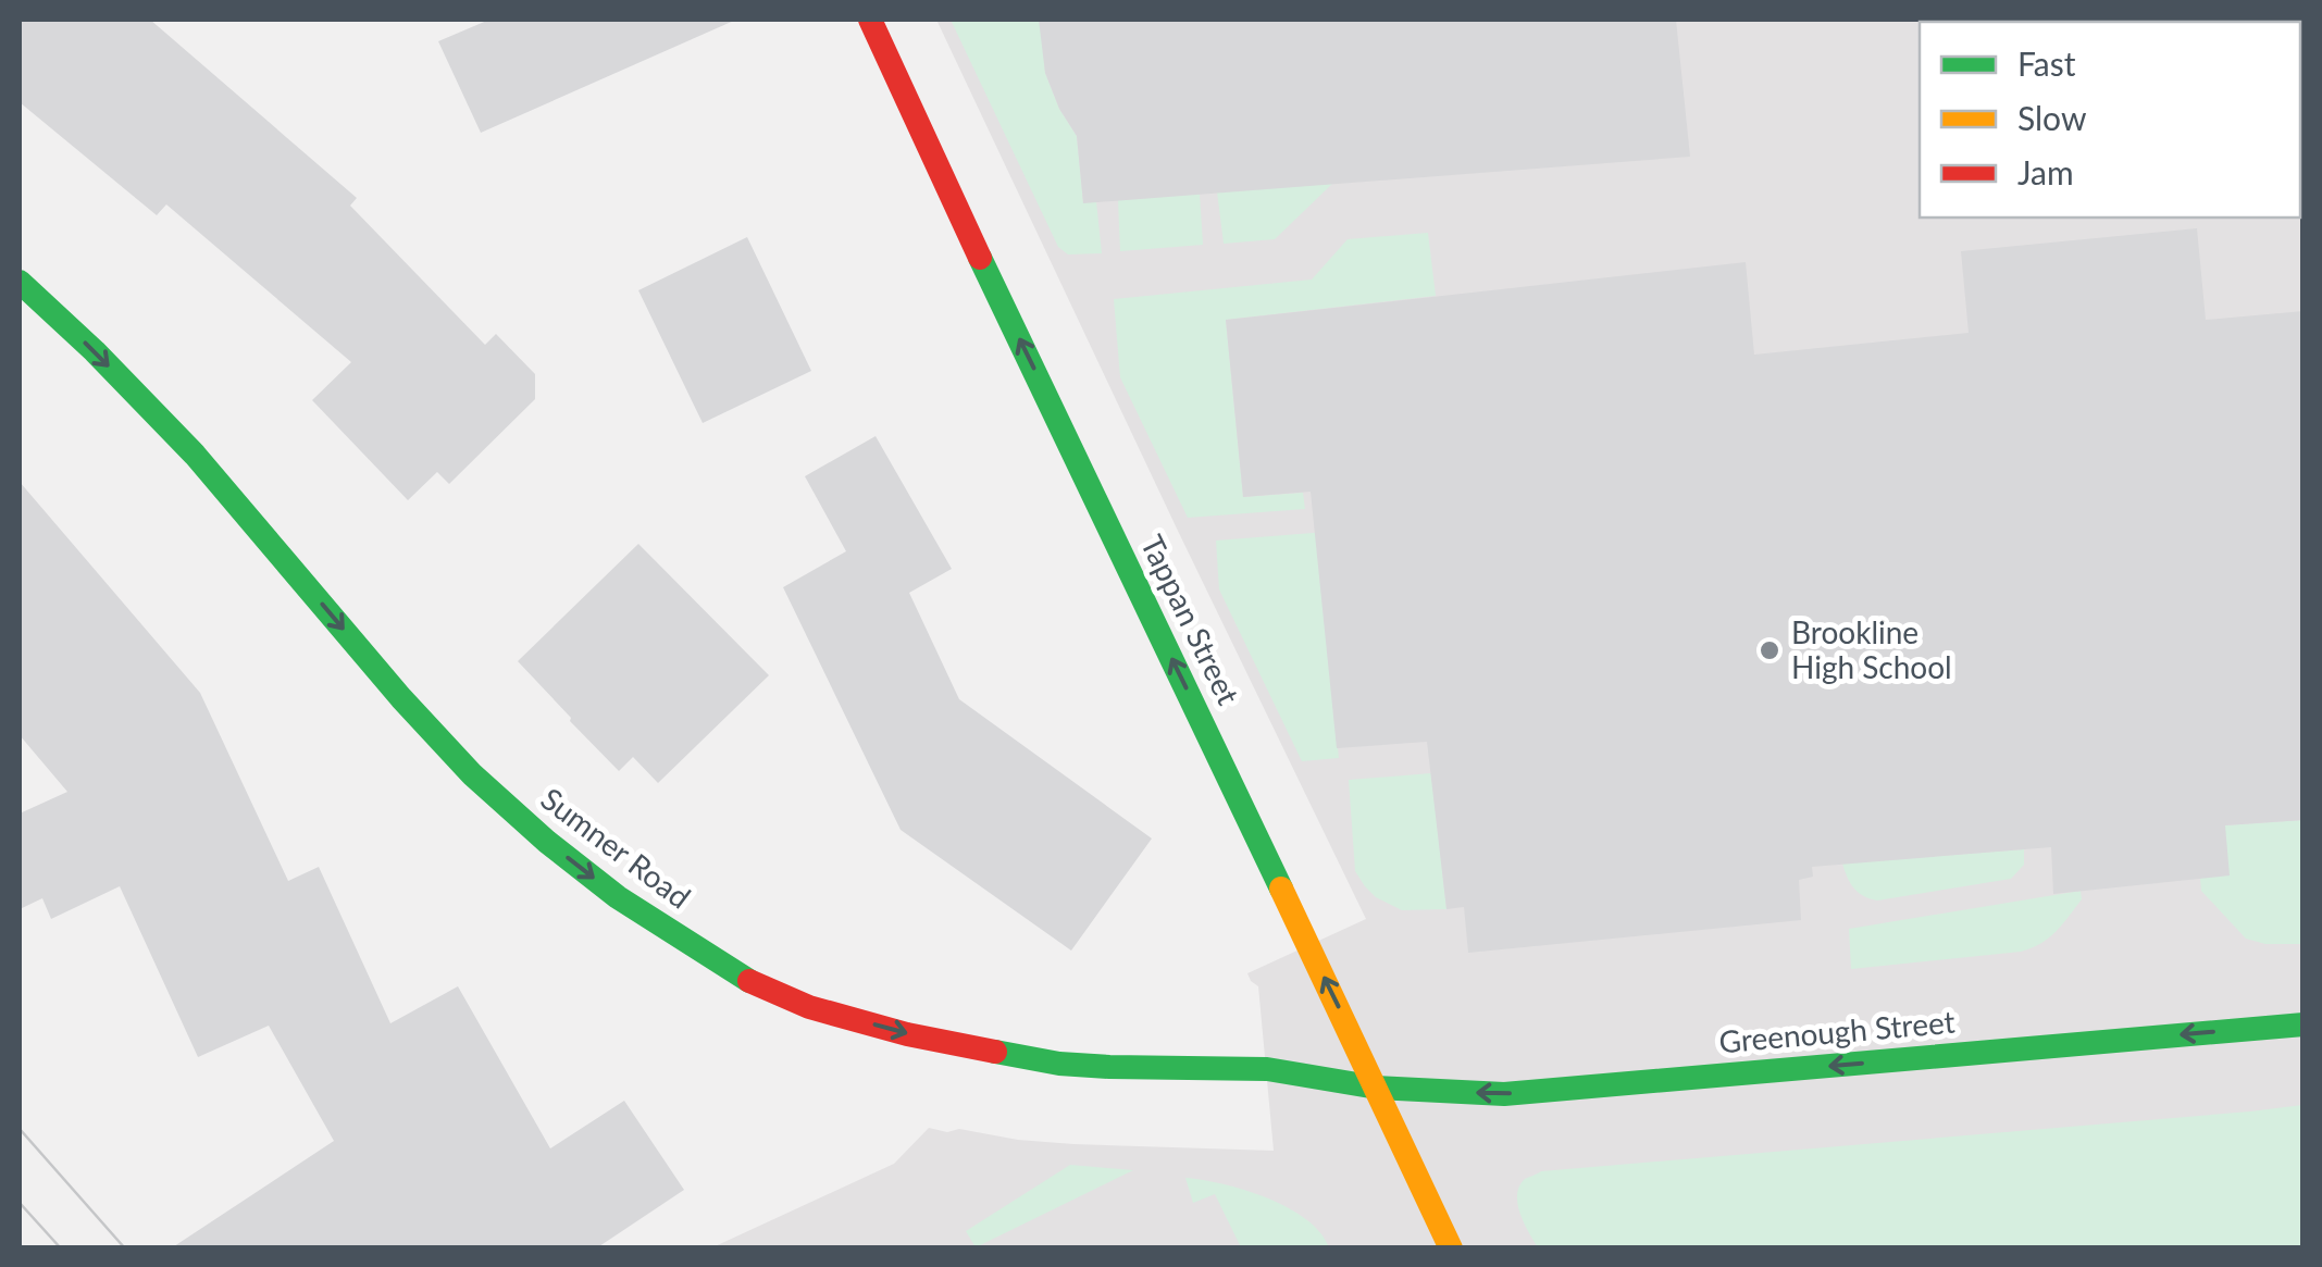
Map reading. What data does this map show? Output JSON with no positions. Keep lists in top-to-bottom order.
{
  "streets": {
    "street": ["Tappan Street", "Sumner Road", "Greenough Street"]
  },
  "crossings": [
    ["Tappan Street", "Sumner Road"],
    ["Tappan Street", "Greenough Street"],
    ["Sumner Road", "Greenough Street"]
  ],
  "one_way": ["Tappan Street", "Sumner Road", "Greenough Street"],
  "places": ["Brookline High School"],
  "legend": ["Fast", "Slow", "Jam"]
}
